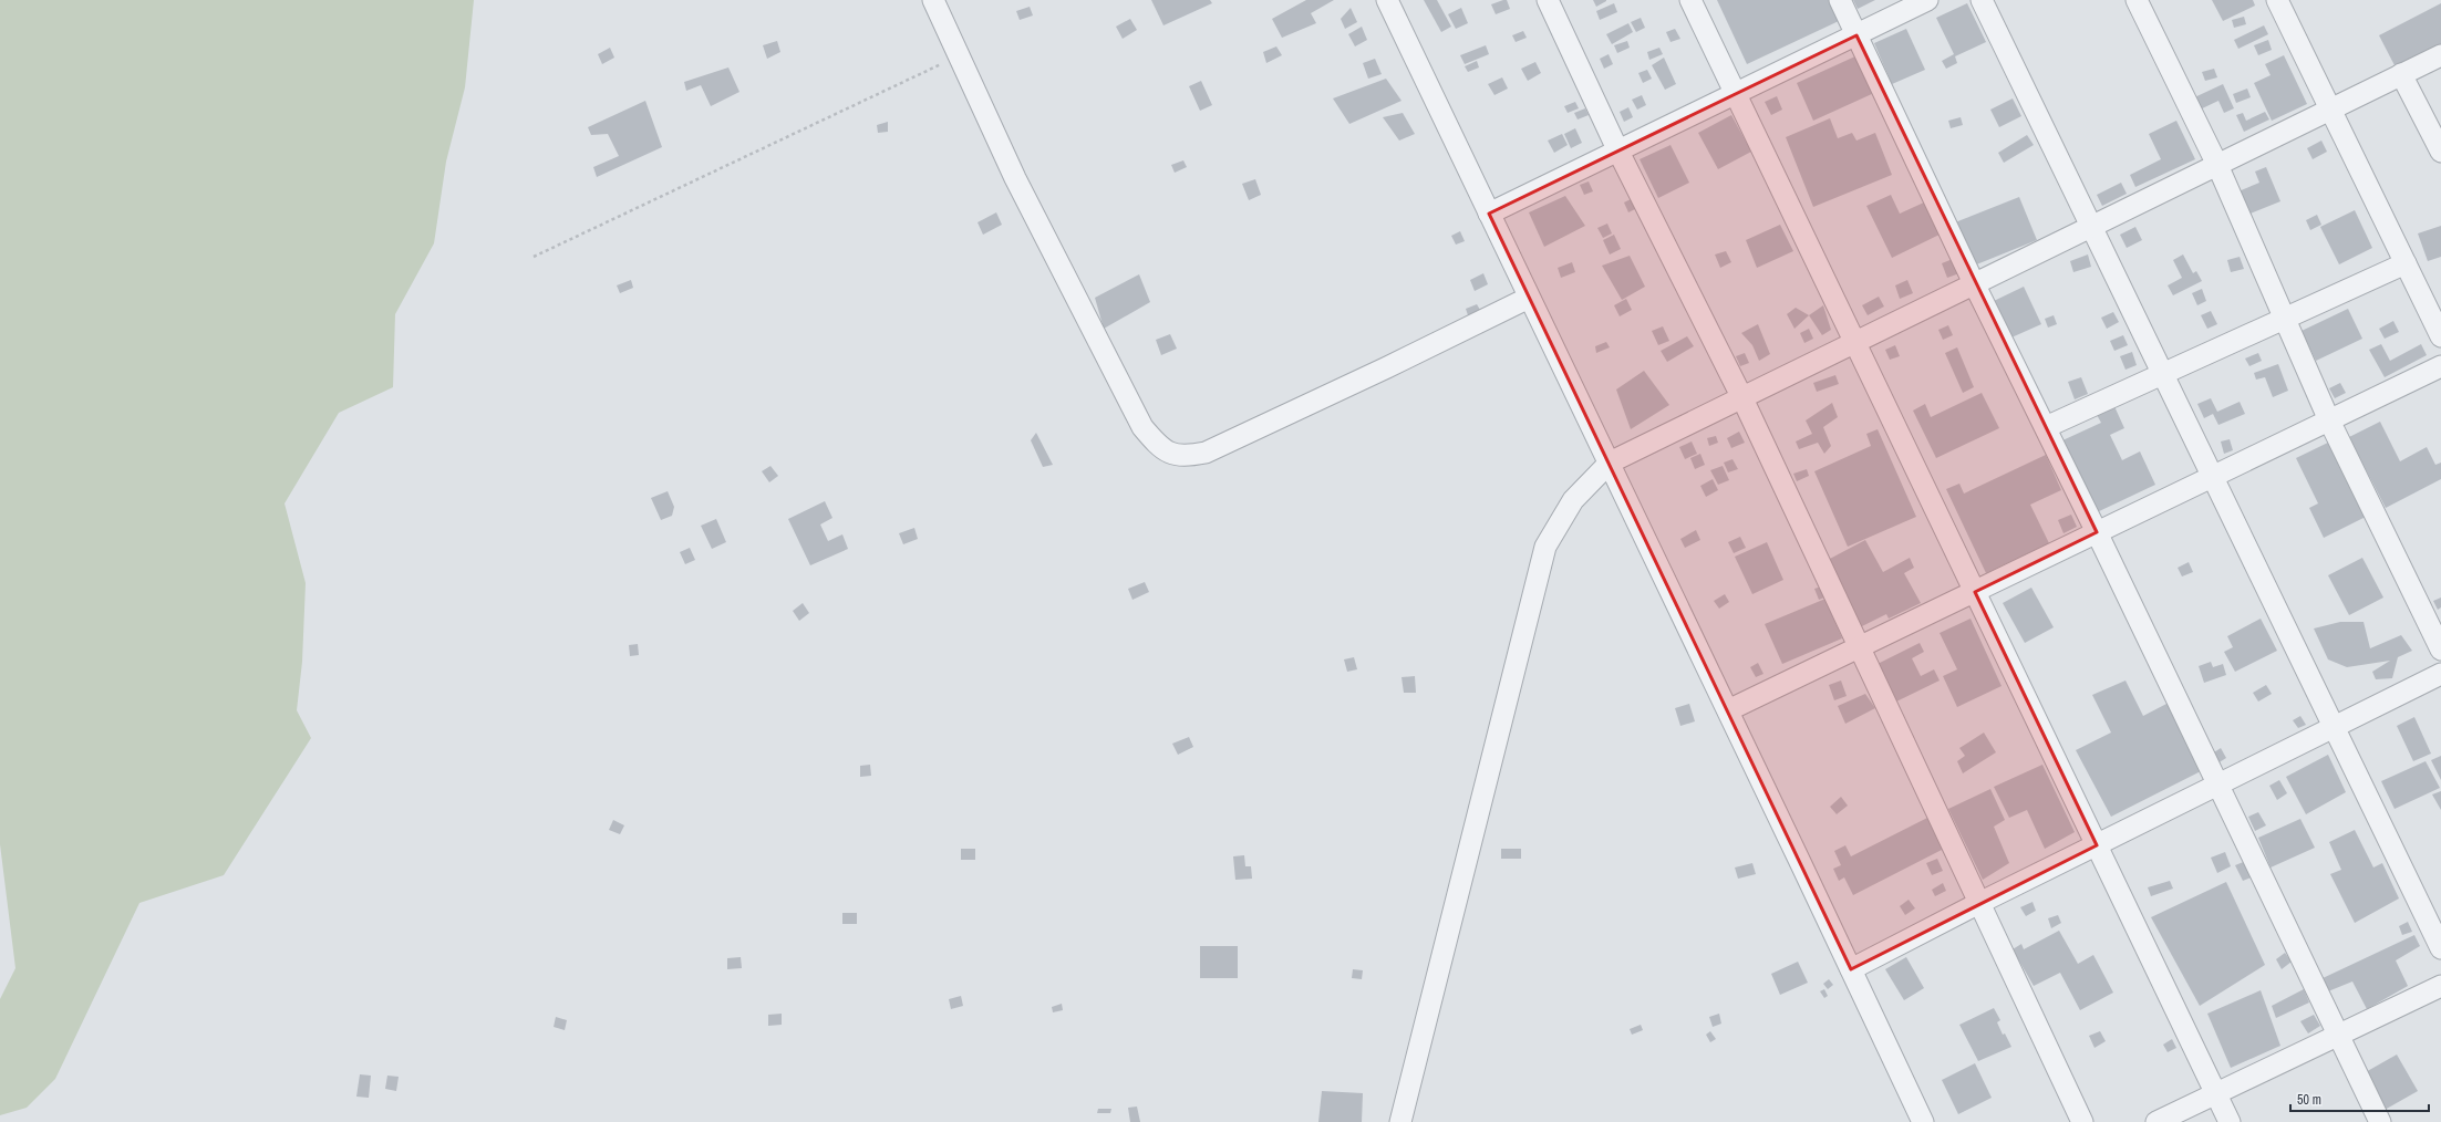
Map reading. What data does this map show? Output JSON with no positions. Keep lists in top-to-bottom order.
{
  "scale_bar": "50 m"
}
